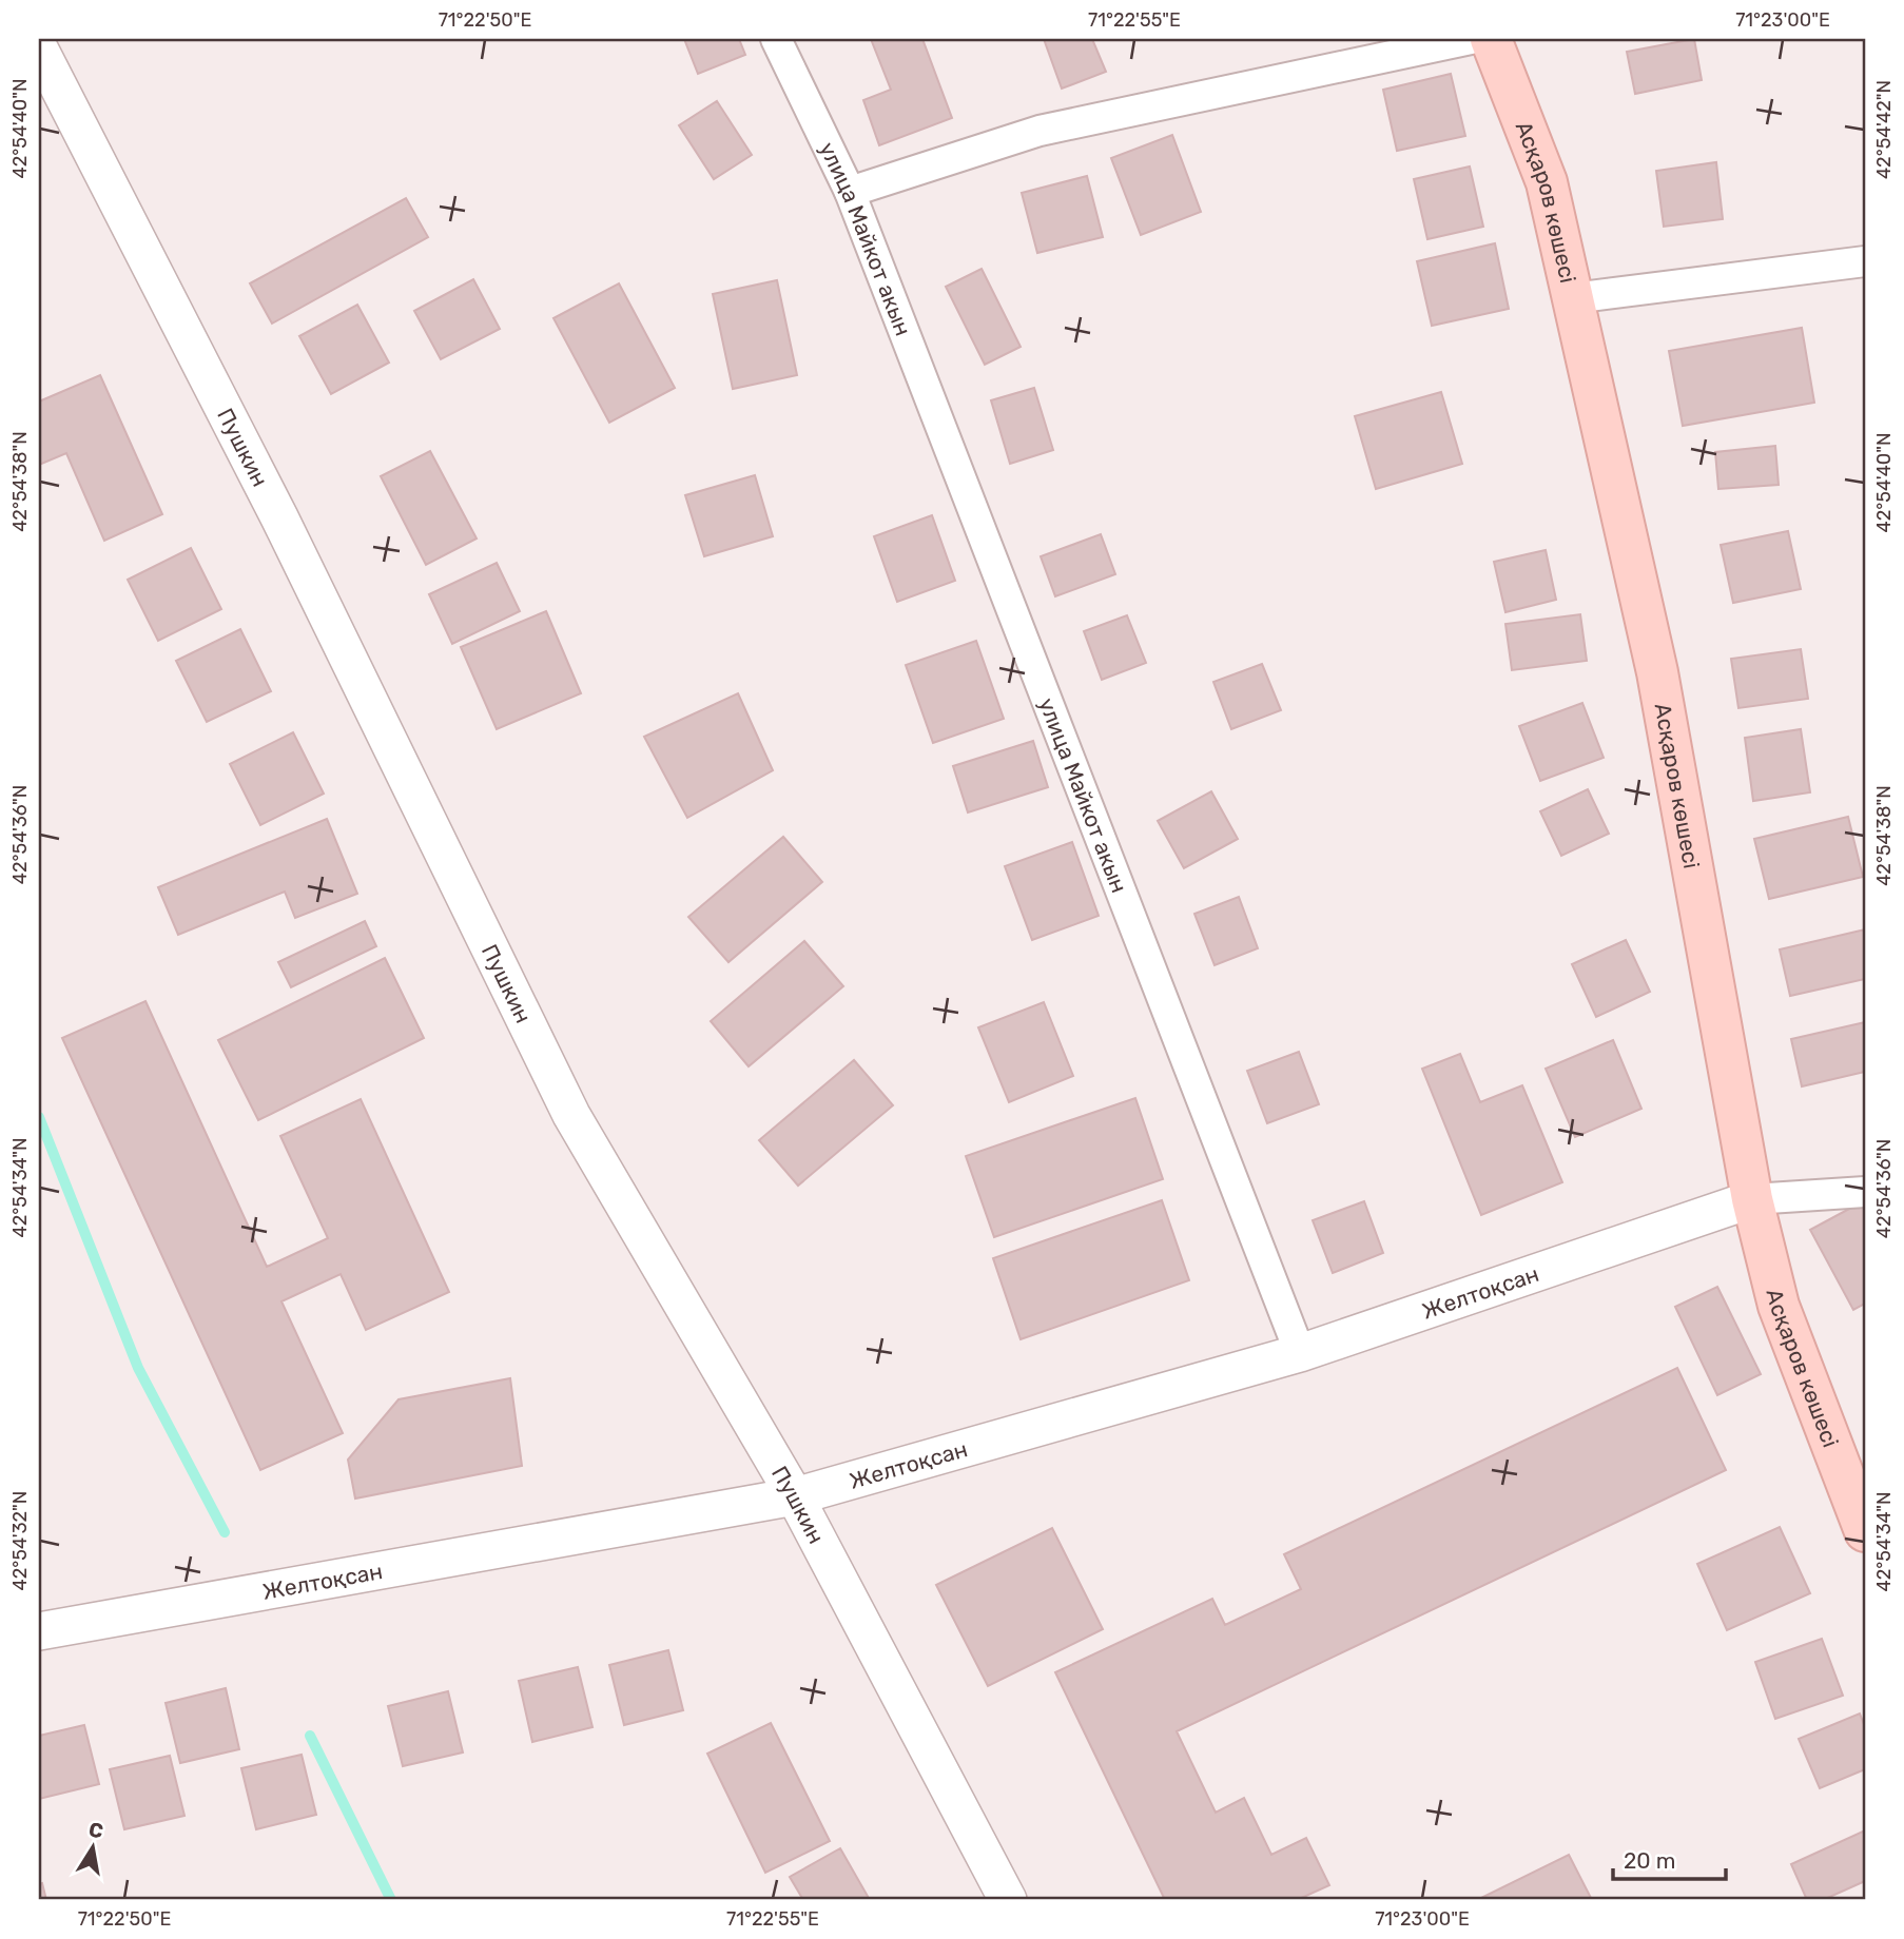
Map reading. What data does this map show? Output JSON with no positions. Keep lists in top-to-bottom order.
{
  "streets": {
    "main road": ["Асқаров көшесі"],
    "street": ["улица Майкот акын", "Пушкин", "Желтоқсан"]
  },
  "crossings": [
    ["Асқаров көшесі", "Желтоқсан"],
    ["улица Майкот акын", "Желтоқсан"],
    ["Пушкин", "Желтоқсан"]
  ],
  "scale_bar": "20 m",
  "north": "top",
  "coordinates": [
    "71°22'50\"E",
    "71°22'55\"E",
    "71°23'00\"E",
    "42°54'40\"N",
    "42°54'42\"N",
    "42°54'38\"N",
    "42°54'36\"N",
    "42°54'34\"N",
    "42°54'32\"N"
  ]
}
